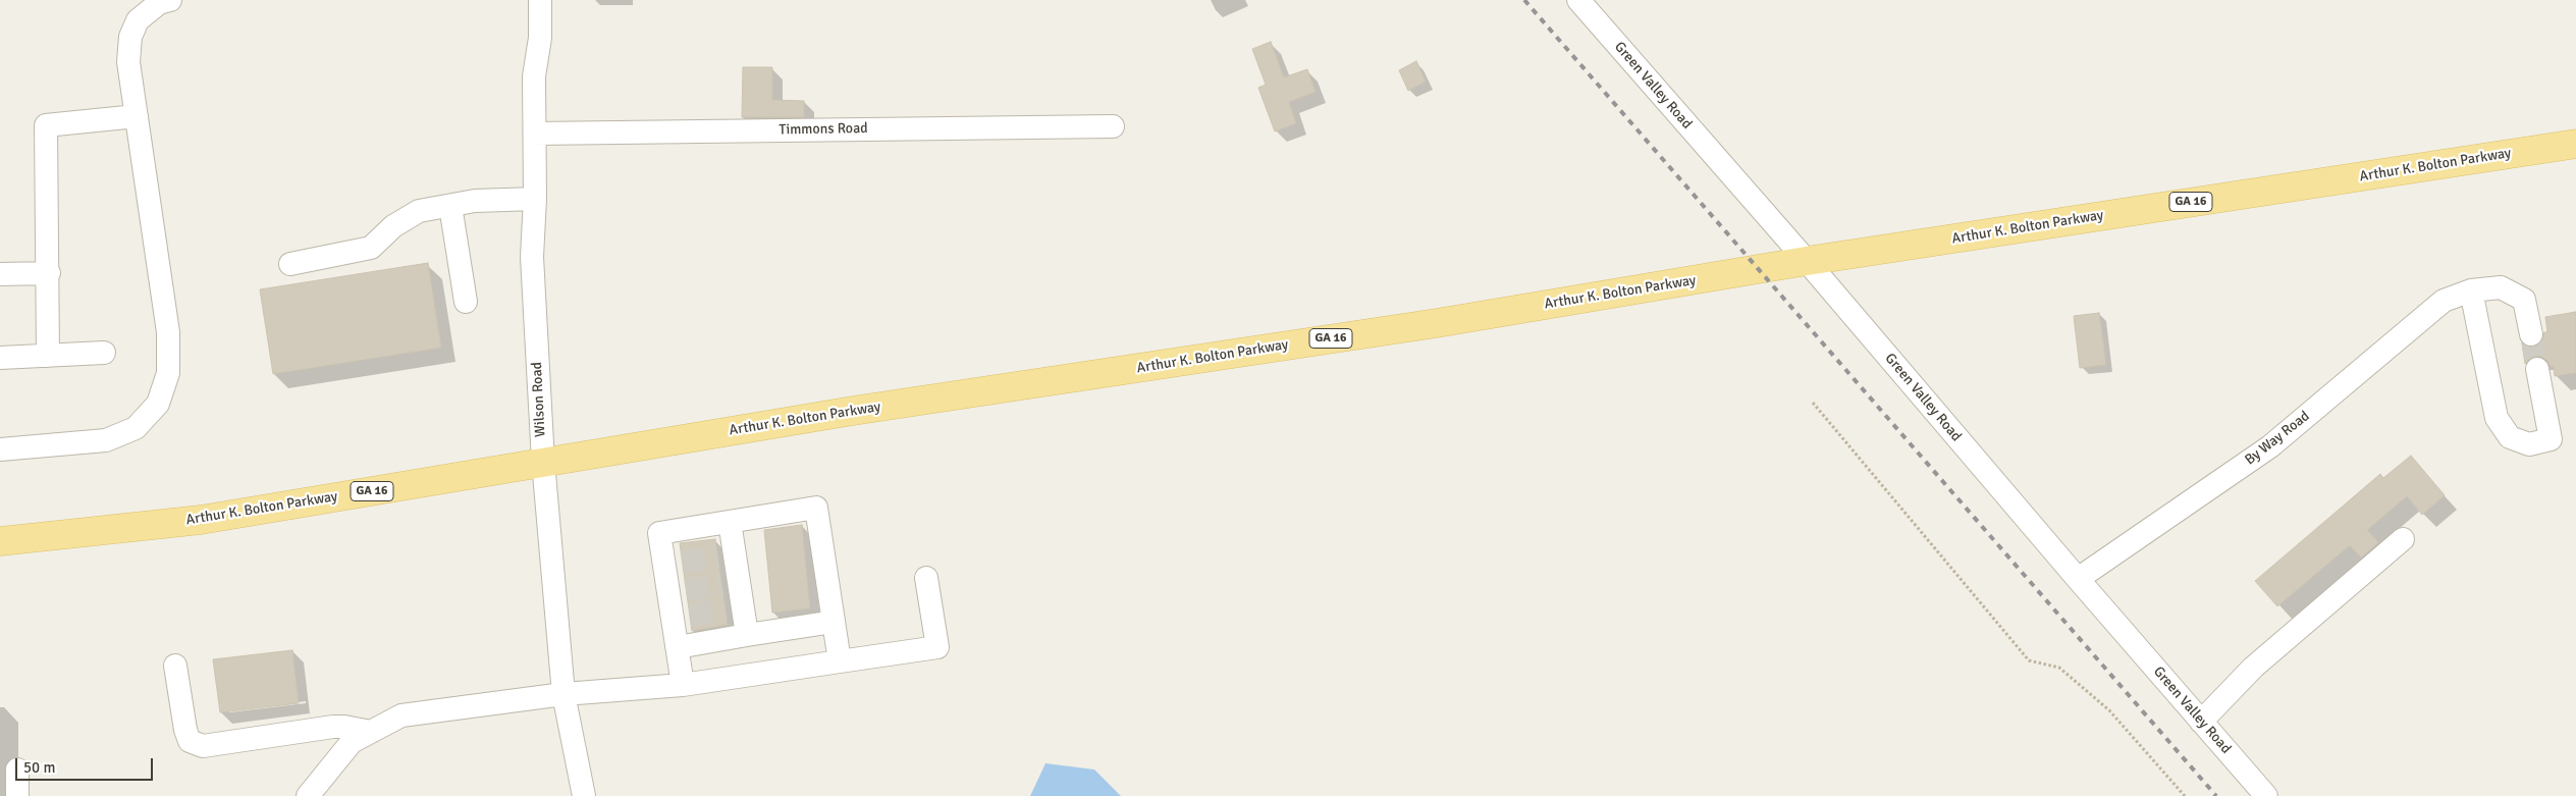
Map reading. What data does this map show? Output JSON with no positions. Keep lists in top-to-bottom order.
{
  "streets": {
    "main road": ["Arthur K. Bolton Parkway", "GA 16"],
    "street": [
      "Green Valley Road",
      "Timmons Road",
      "Wilson Road",
      "By Way Road"
    ]
  },
  "crossings": [
    ["Green Valley Road", "Arthur K. Bolton Parkway"],
    ["Green Valley Road", "By Way Road"],
    ["Timmons Road", "Wilson Road"],
    ["Arthur K. Bolton Parkway", "Wilson Road"]
  ],
  "scale_bar": "50 m"
}
